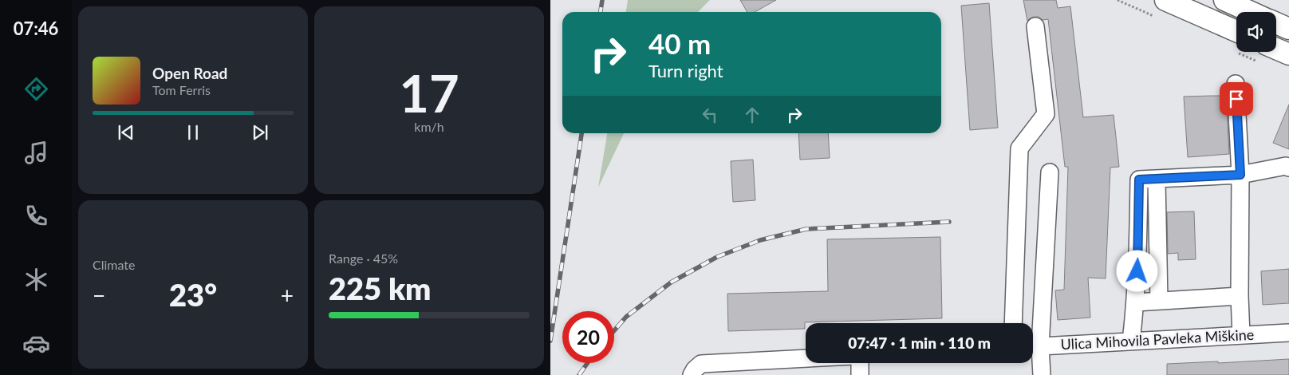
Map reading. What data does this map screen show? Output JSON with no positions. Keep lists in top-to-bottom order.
{
  "streets": {
    "street": ["Ulica Mihovila Pavleka Miškine"]
  },
  "page": {
    "tabs": "07:46",
    "tile": [
      ["17", "km/h"],
      "Climate",
      ["Range · 45%", "225 km"]
    ],
    "turn": ["40 m", "Turn right"],
    "song": ["Open Road", "Tom Ferris"],
    "heat": ["−", "23°", "+"],
    "limit": "20",
    "trip": "07:47 · 1 min · 110 m"
  }
}
